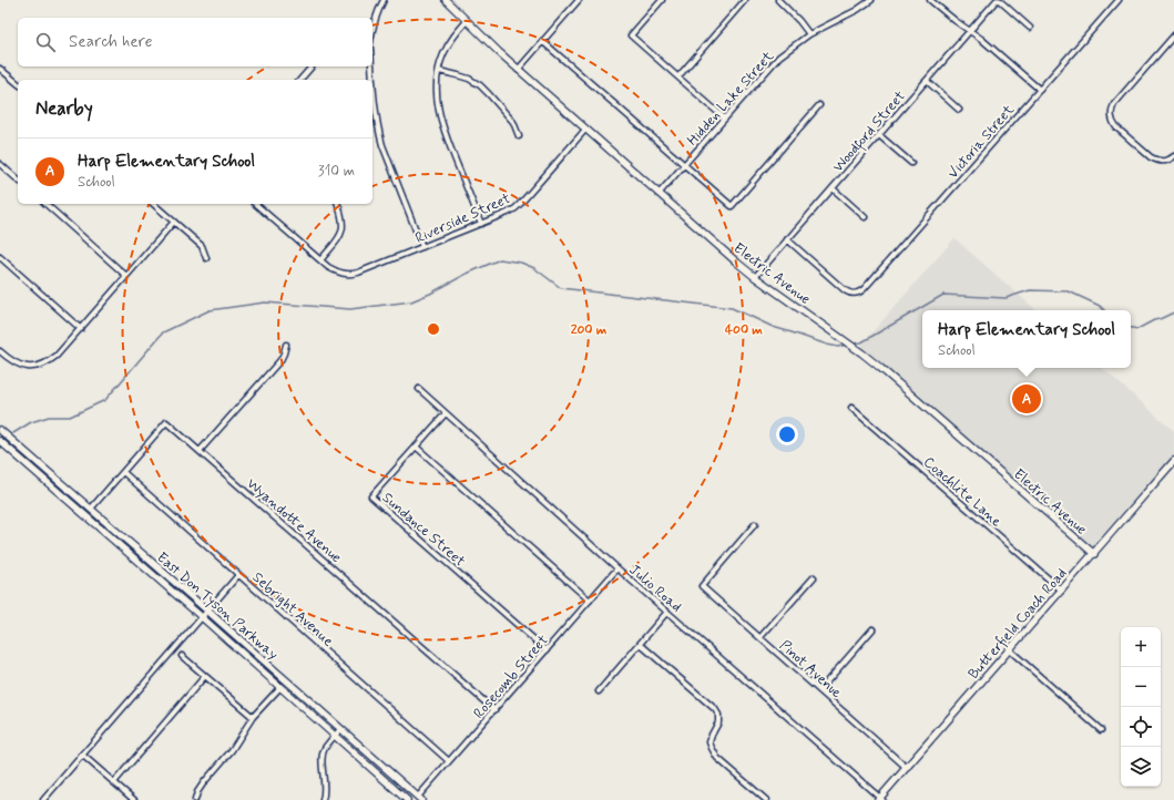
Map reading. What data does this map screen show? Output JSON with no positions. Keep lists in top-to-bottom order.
{
  "streets": {
    "main road": ["Electric Avenue", "East Don Tyson Parkway", "Butterfield Coach Road"],
    "street": [
      "Hidden Lake Street",
      "Woodford Street",
      "Victoria Street",
      "Riverside Street",
      "Coachlite Lane",
      "Wyandotte Avenue",
      "Sundance Street",
      "Julio Road",
      "Sebright Avenue",
      "Pinot Avenue",
      "Rosecomb Street"
    ]
  },
  "crossings": [
    ["Hidden Lake Street", "Electric Avenue"],
    ["Woodford Street", "Victoria Street"],
    ["Woodford Street", "Electric Avenue"],
    ["Riverside Street", "Electric Avenue"],
    ["Electric Avenue", "Butterfield Coach Road"],
    ["Coachlite Lane", "Butterfield Coach Road"],
    ["Wyandotte Avenue", "East Don Tyson Parkway"],
    ["Wyandotte Avenue", "Sebright Avenue"],
    ["Wyandotte Avenue", "Rosecomb Street"],
    ["Sundance Street", "Julio Road"],
    ["Sundance Street", "Rosecomb Street"],
    ["Julio Road", "Butterfield Coach Road"],
    ["Julio Road", "Rosecomb Street"],
    ["East Don Tyson Parkway", "Rosecomb Street"],
    ["Sebright Avenue", "Rosecomb Street"],
    ["Butterfield Coach Road", "Pinot Avenue"]
  ],
  "page": {
    "search": "Search here",
    "heading": "Nearby",
    "list": [
      {
        "mark": "A",
        "name": "Harp Elementary School",
        "note": "School",
        "value": "310 m"
      }
    ],
    "popup": ["Harp Elementary School", "School"],
    "pins": "A",
    "map_buttons": ["+", "−"]
  },
  "rings": ["200 m", "400 m"]
}
